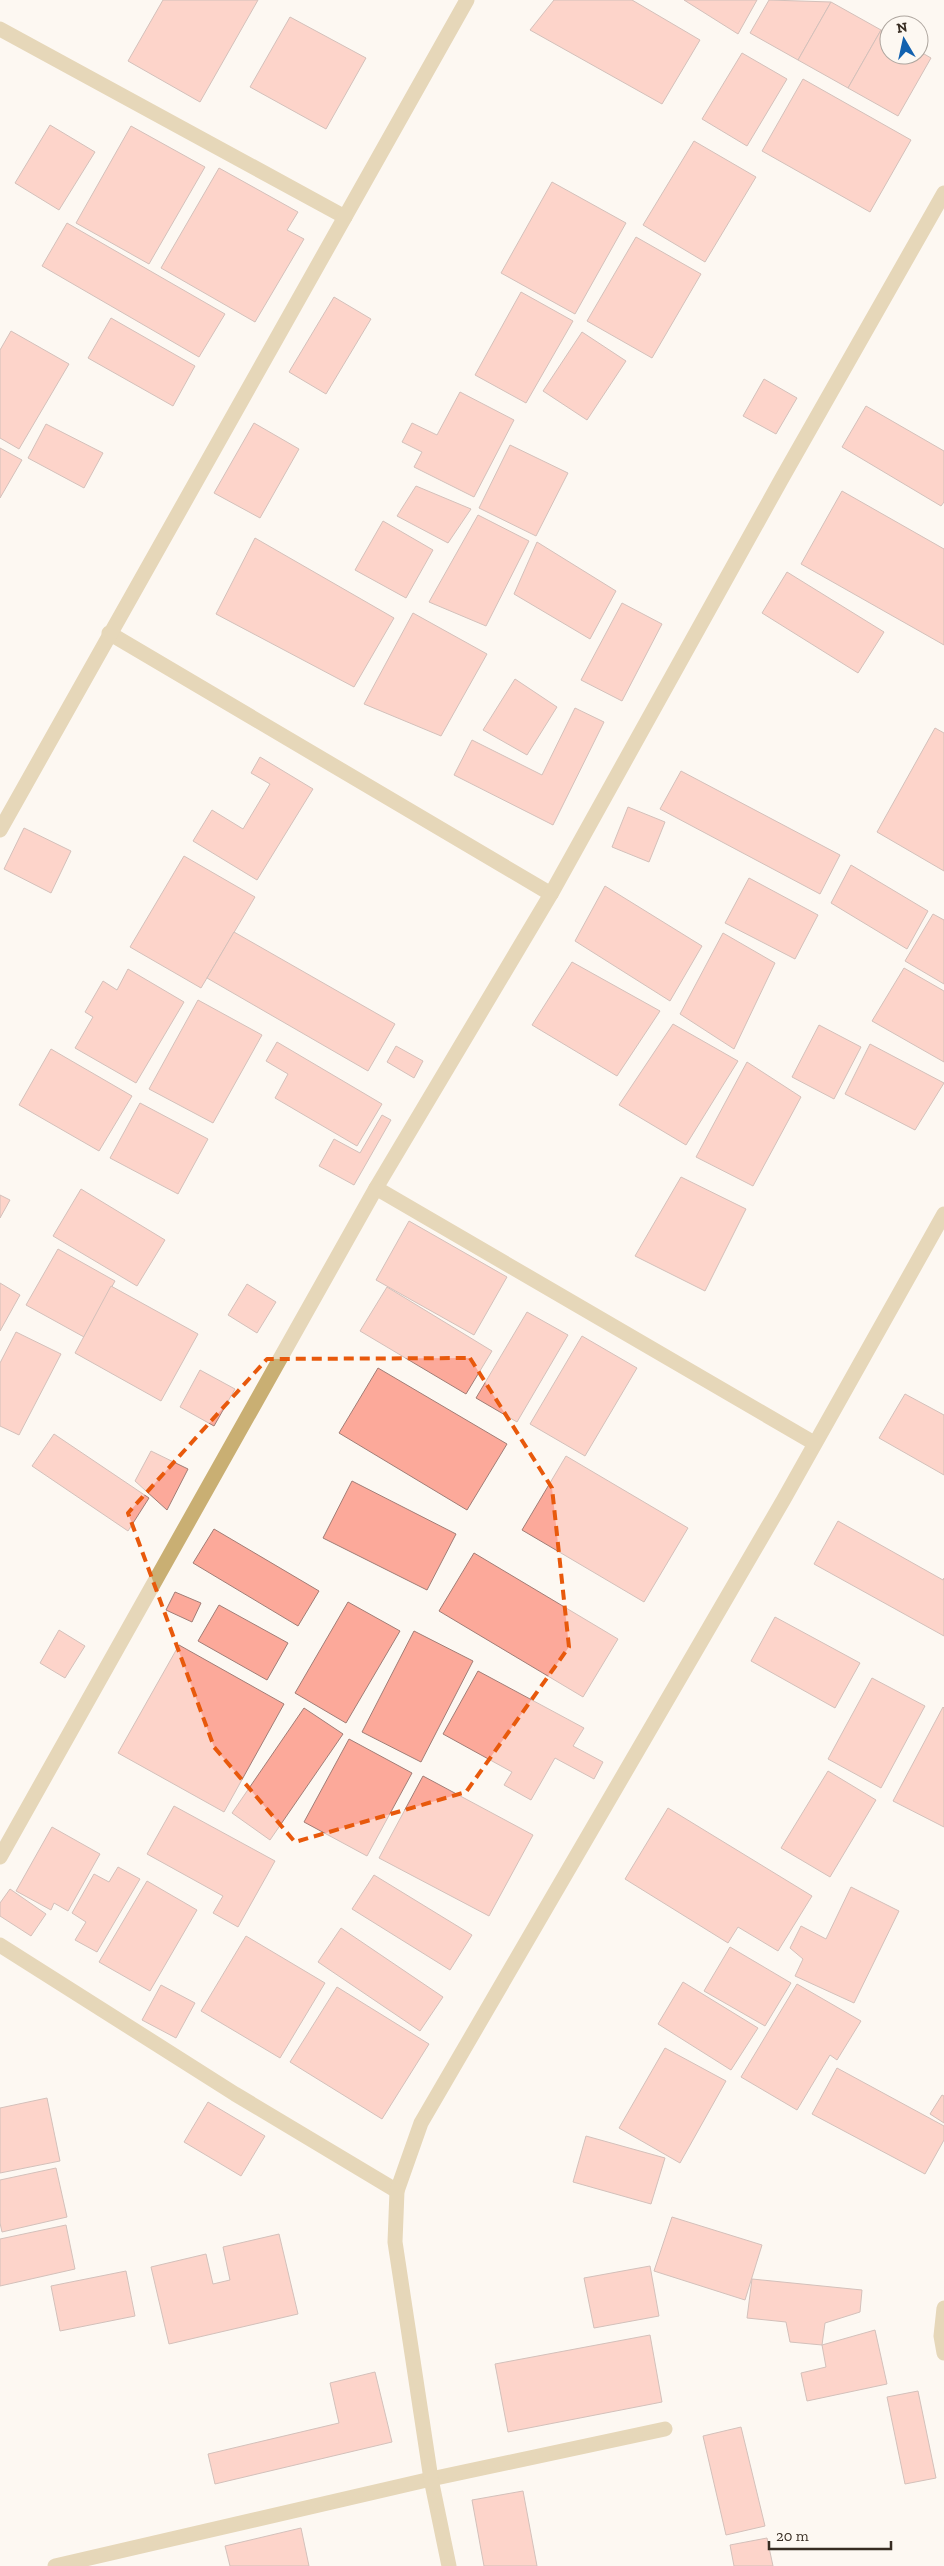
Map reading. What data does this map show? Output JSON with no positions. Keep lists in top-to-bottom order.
{
  "scale_bar": "20 m",
  "north": "top"
}
